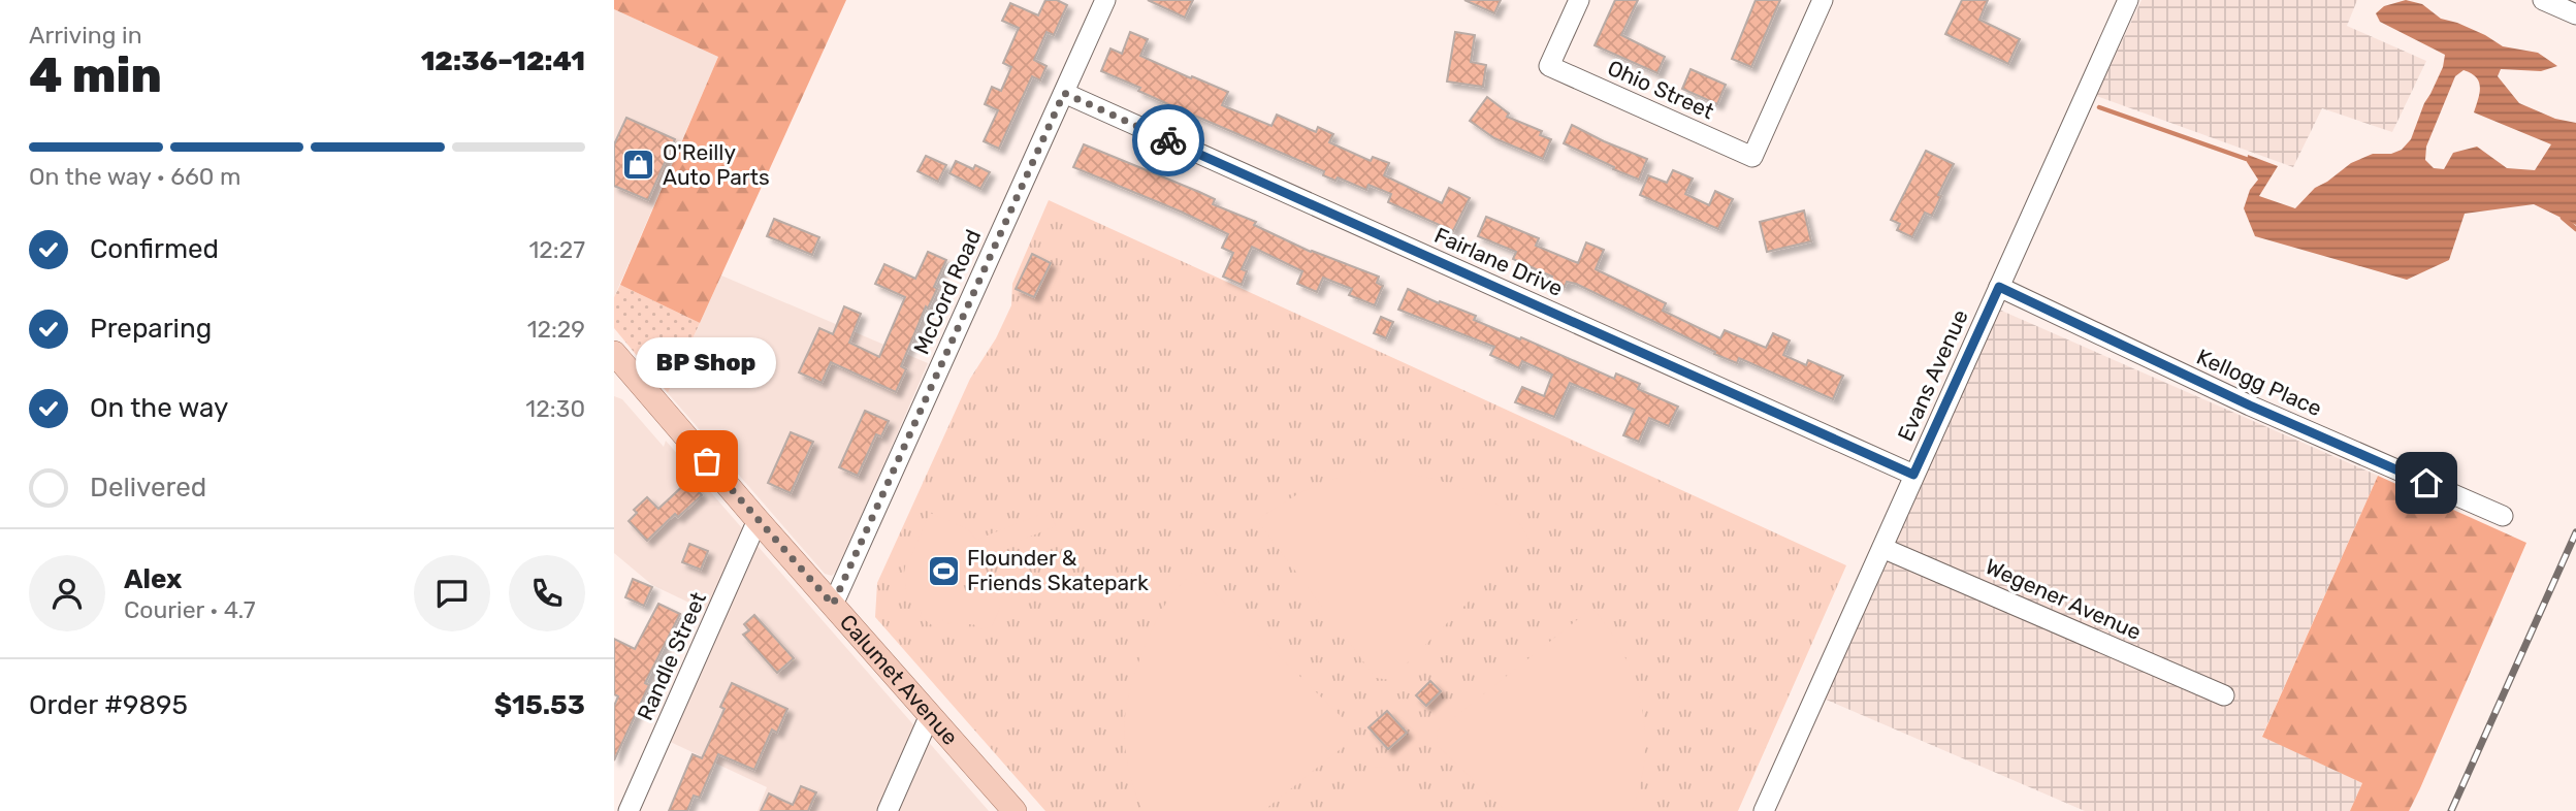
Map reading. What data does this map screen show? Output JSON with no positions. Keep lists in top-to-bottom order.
{
  "streets": {
    "main road": ["Calumet Avenue"],
    "street": [
      "Ohio Street",
      "Fairlane Drive",
      "McCord Road",
      "Evans Avenue",
      "Kellogg Place",
      "Wegener Avenue",
      "Randle Street"
    ]
  },
  "crossings": [
    ["Fairlane Drive", "McCord Road"],
    ["Fairlane Drive", "Evans Avenue"],
    ["McCord Road", "Calumet Avenue"],
    ["Evans Avenue", "Kellogg Place"],
    ["Evans Avenue", "Wegener Avenue"],
    ["Randle Street", "Calumet Avenue"]
  ],
  "places": {
    "shop": ["O'Reilly Auto Parts"],
    "other": ["BP Shop"],
    "sports": ["Flounder & Friends Skatepark"]
  },
  "page": {
    "heading": ["4 min", "Arriving in", "12:36–12:41"],
    "panel": [
      "Alex",
      "Courier · 4.7",
      "Order #9895",
      "$15.53"
    ],
    "bar": "On the way · 660 m",
    "list": [
      ["Confirmed", "12:27"],
      ["Preparing", "12:29"],
      ["On the way", "12:30"],
      "Delivered"
    ],
    "bubble": "BP Shop"
  }
}
